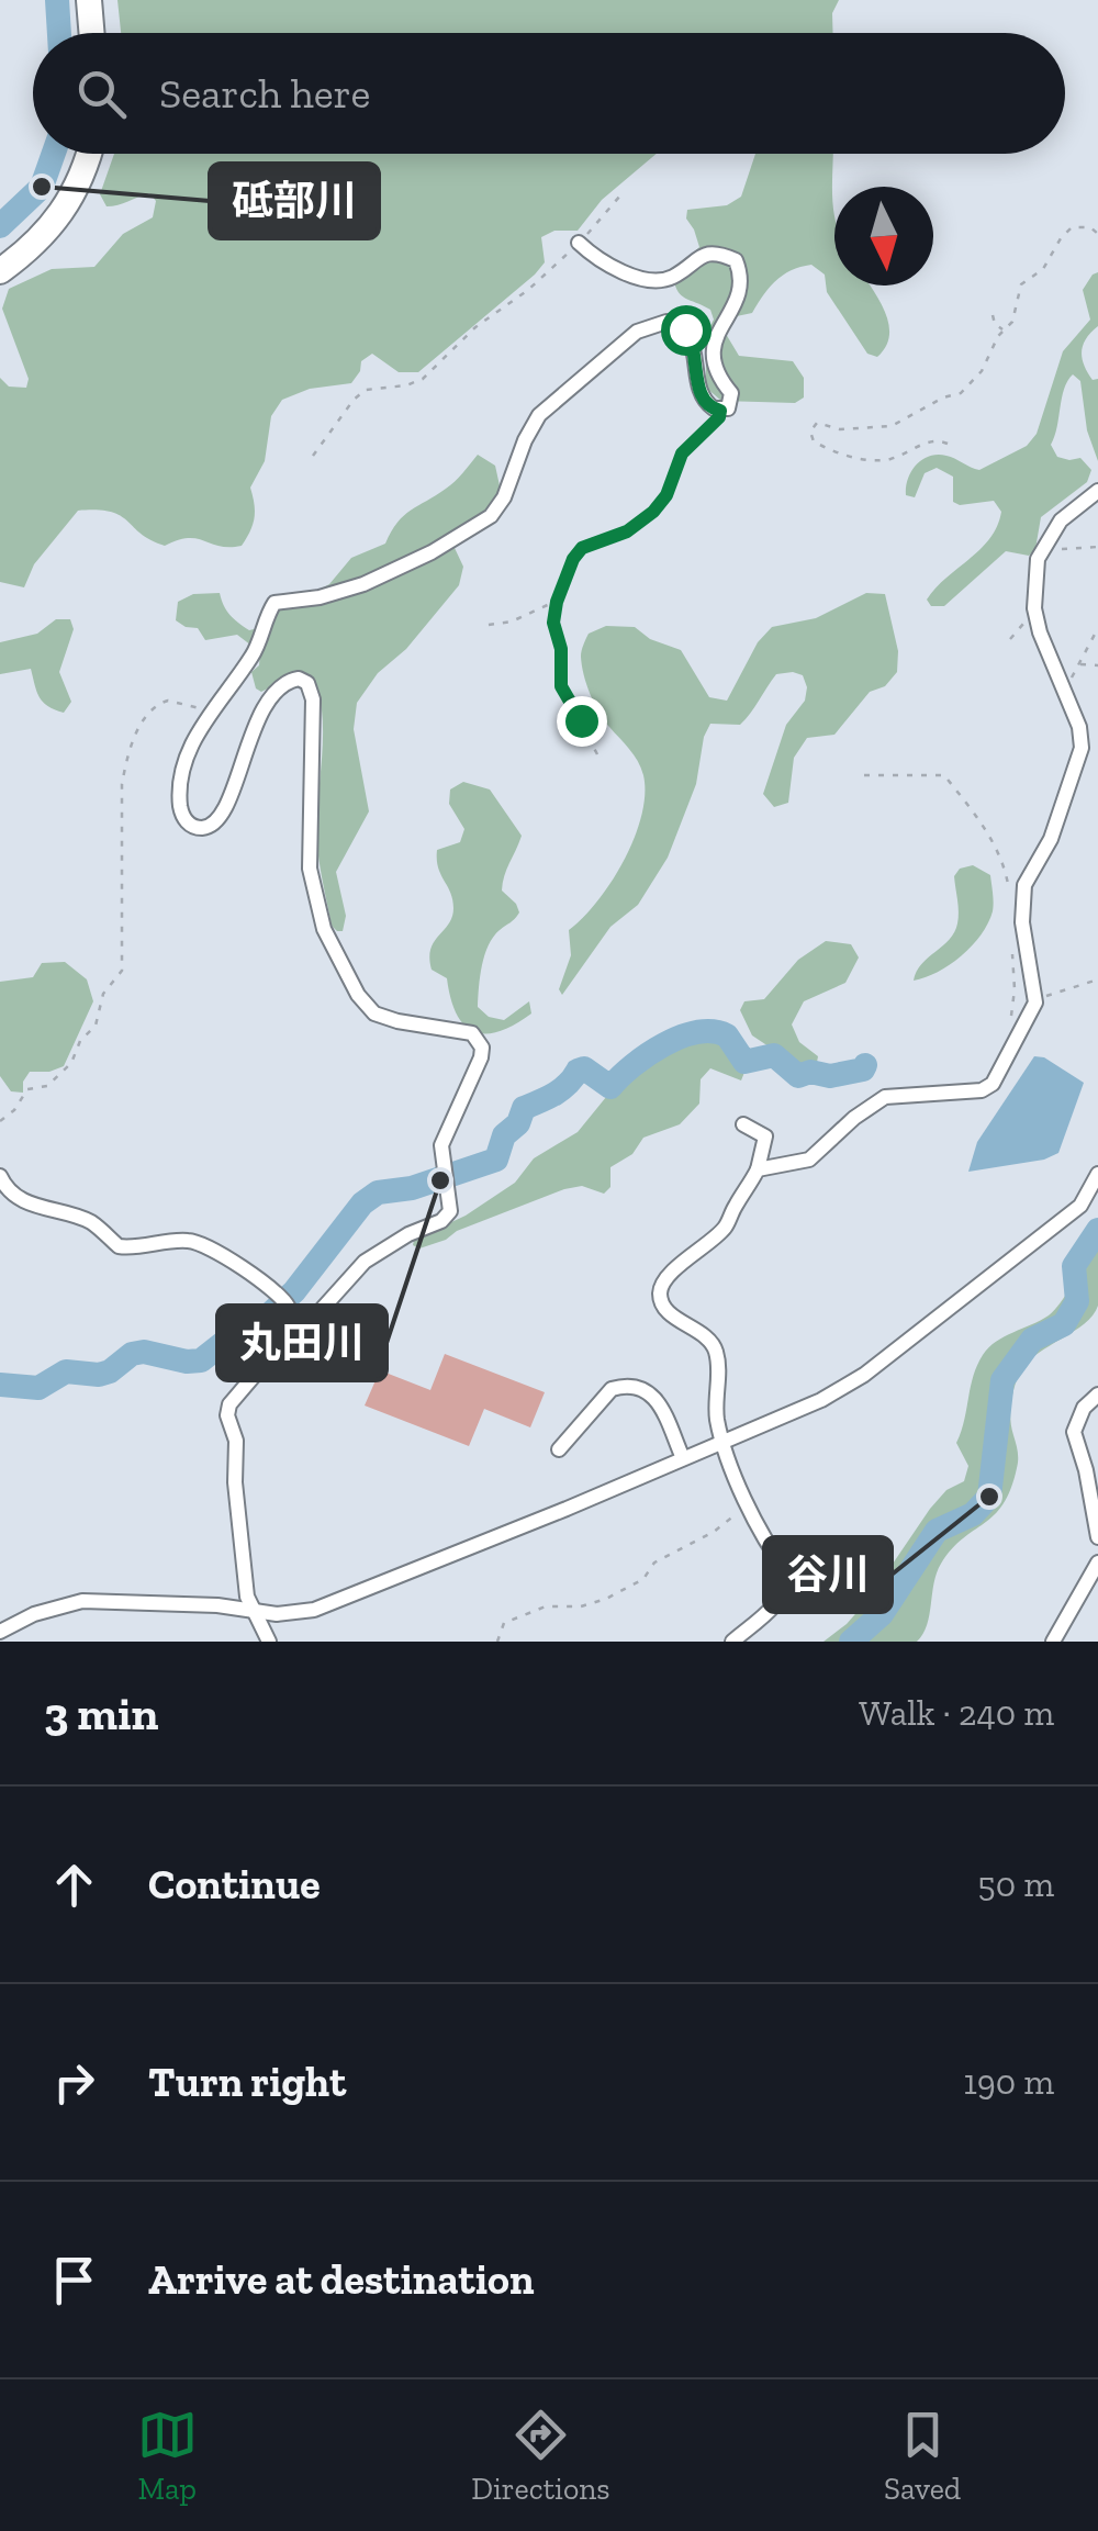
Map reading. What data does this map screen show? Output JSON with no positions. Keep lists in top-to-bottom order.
{
  "places": ["砥部川", "丸田川", "谷川"],
  "north": "bottom",
  "page": {
    "search": "Search here",
    "heading": ["3 min", "Walk · 240 m"],
    "list": [
      ["Continue", "50 m"],
      ["Turn right", "190 m"],
      "Arrive at destination"
    ],
    "nav": ["Map", "Directions", "Saved"]
  }
}
